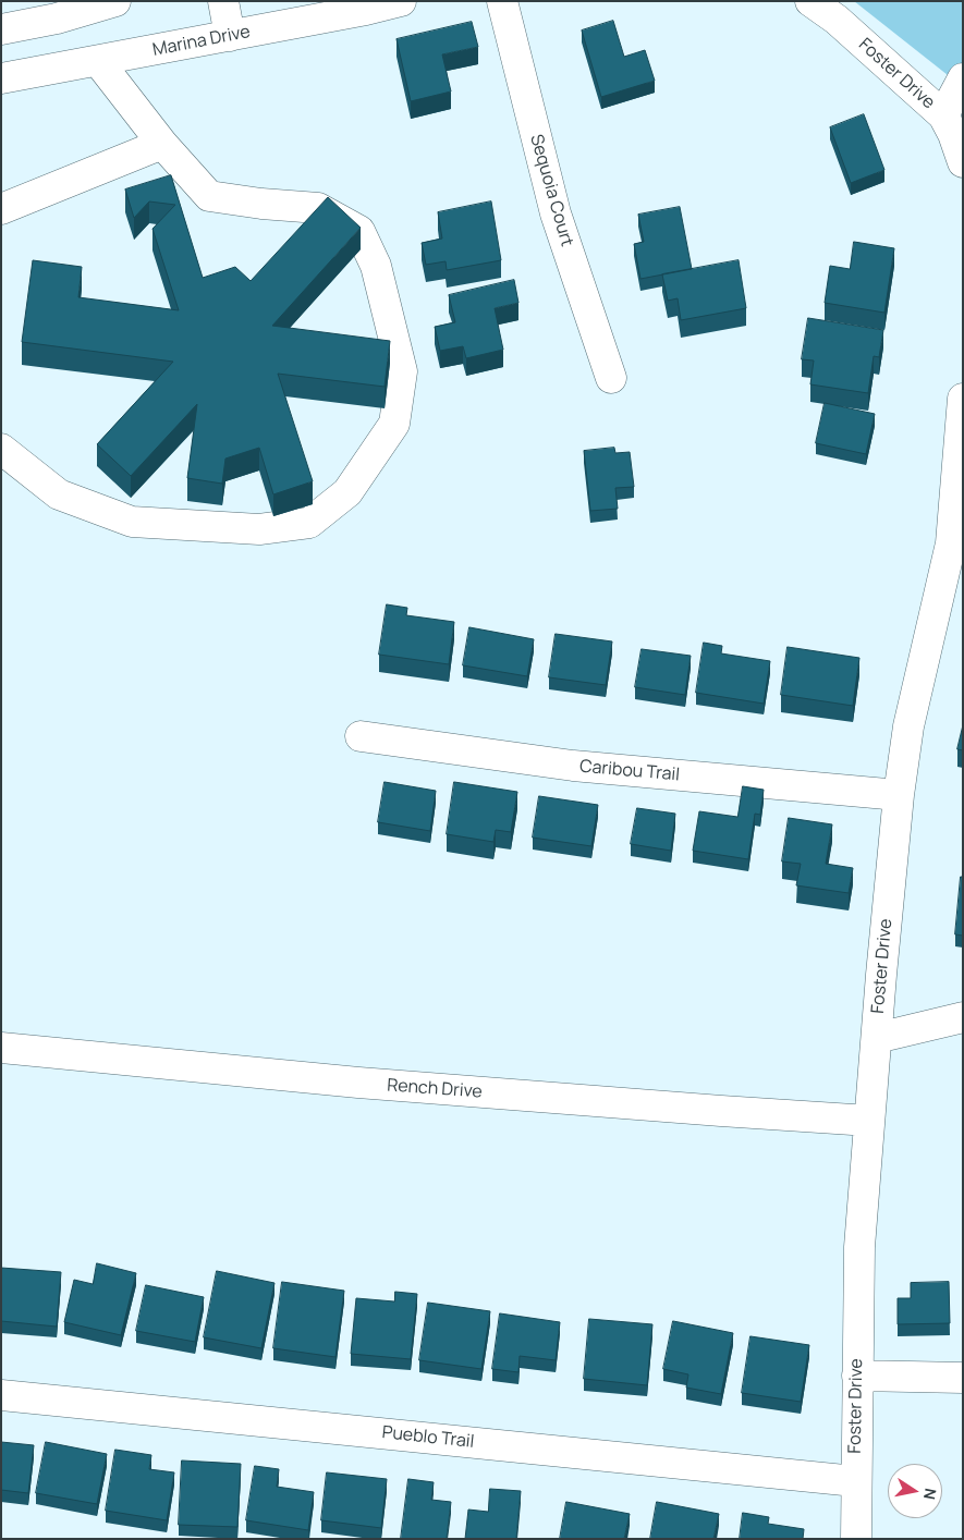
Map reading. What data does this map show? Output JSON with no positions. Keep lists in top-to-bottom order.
{
  "streets": {
    "street": [
      "Marina Drive",
      "Foster Drive",
      "Sequoia Court",
      "Caribou Trail",
      "Rench Drive",
      "Pueblo Trail"
    ]
  },
  "crossings": [
    ["Foster Drive", "Caribou Trail"],
    ["Foster Drive", "Rench Drive"],
    ["Foster Drive", "Pueblo Trail"]
  ],
  "north": "right"
}
